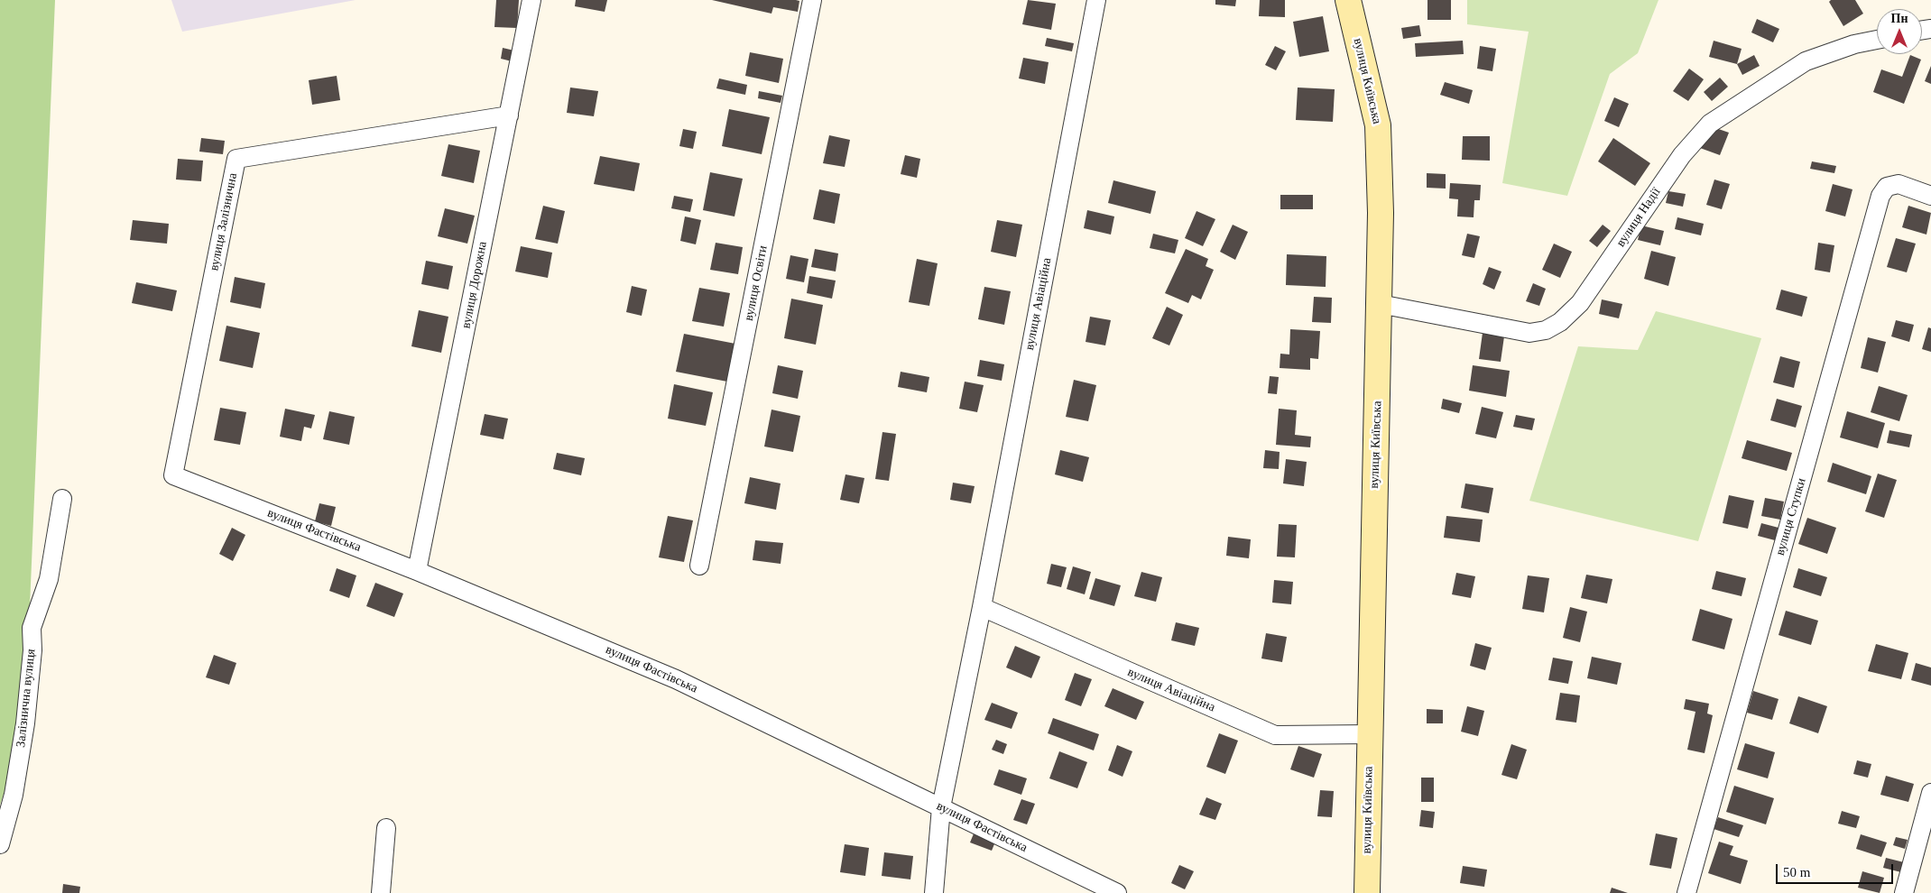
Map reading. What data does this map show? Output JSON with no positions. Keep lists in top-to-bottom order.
{
  "streets": {
    "street": [
      "вулиця Київська",
      "вулиця Надії",
      "вулиця Залізнична",
      "вулиця Освіти",
      "вулиця Дорожна",
      "вулиця Авіаційна",
      "вулиця Ступки",
      "вулиця Фастівська",
      "Залізнична вулиця"
    ]
  },
  "crossings": [
    ["вулиця Київська", "вулиця Надії"],
    ["вулиця Київська", "вулиця Авіаційна"],
    ["вулиця Залізнична", "вулиця Дорожна"],
    ["вулиця Залізнична", "вулиця Фастівська"],
    ["вулиця Дорожна", "вулиця Фастівська"],
    ["вулиця Авіаційна", "вулиця Фастівська"]
  ],
  "scale_bar": "50 m",
  "north": "top"
}
